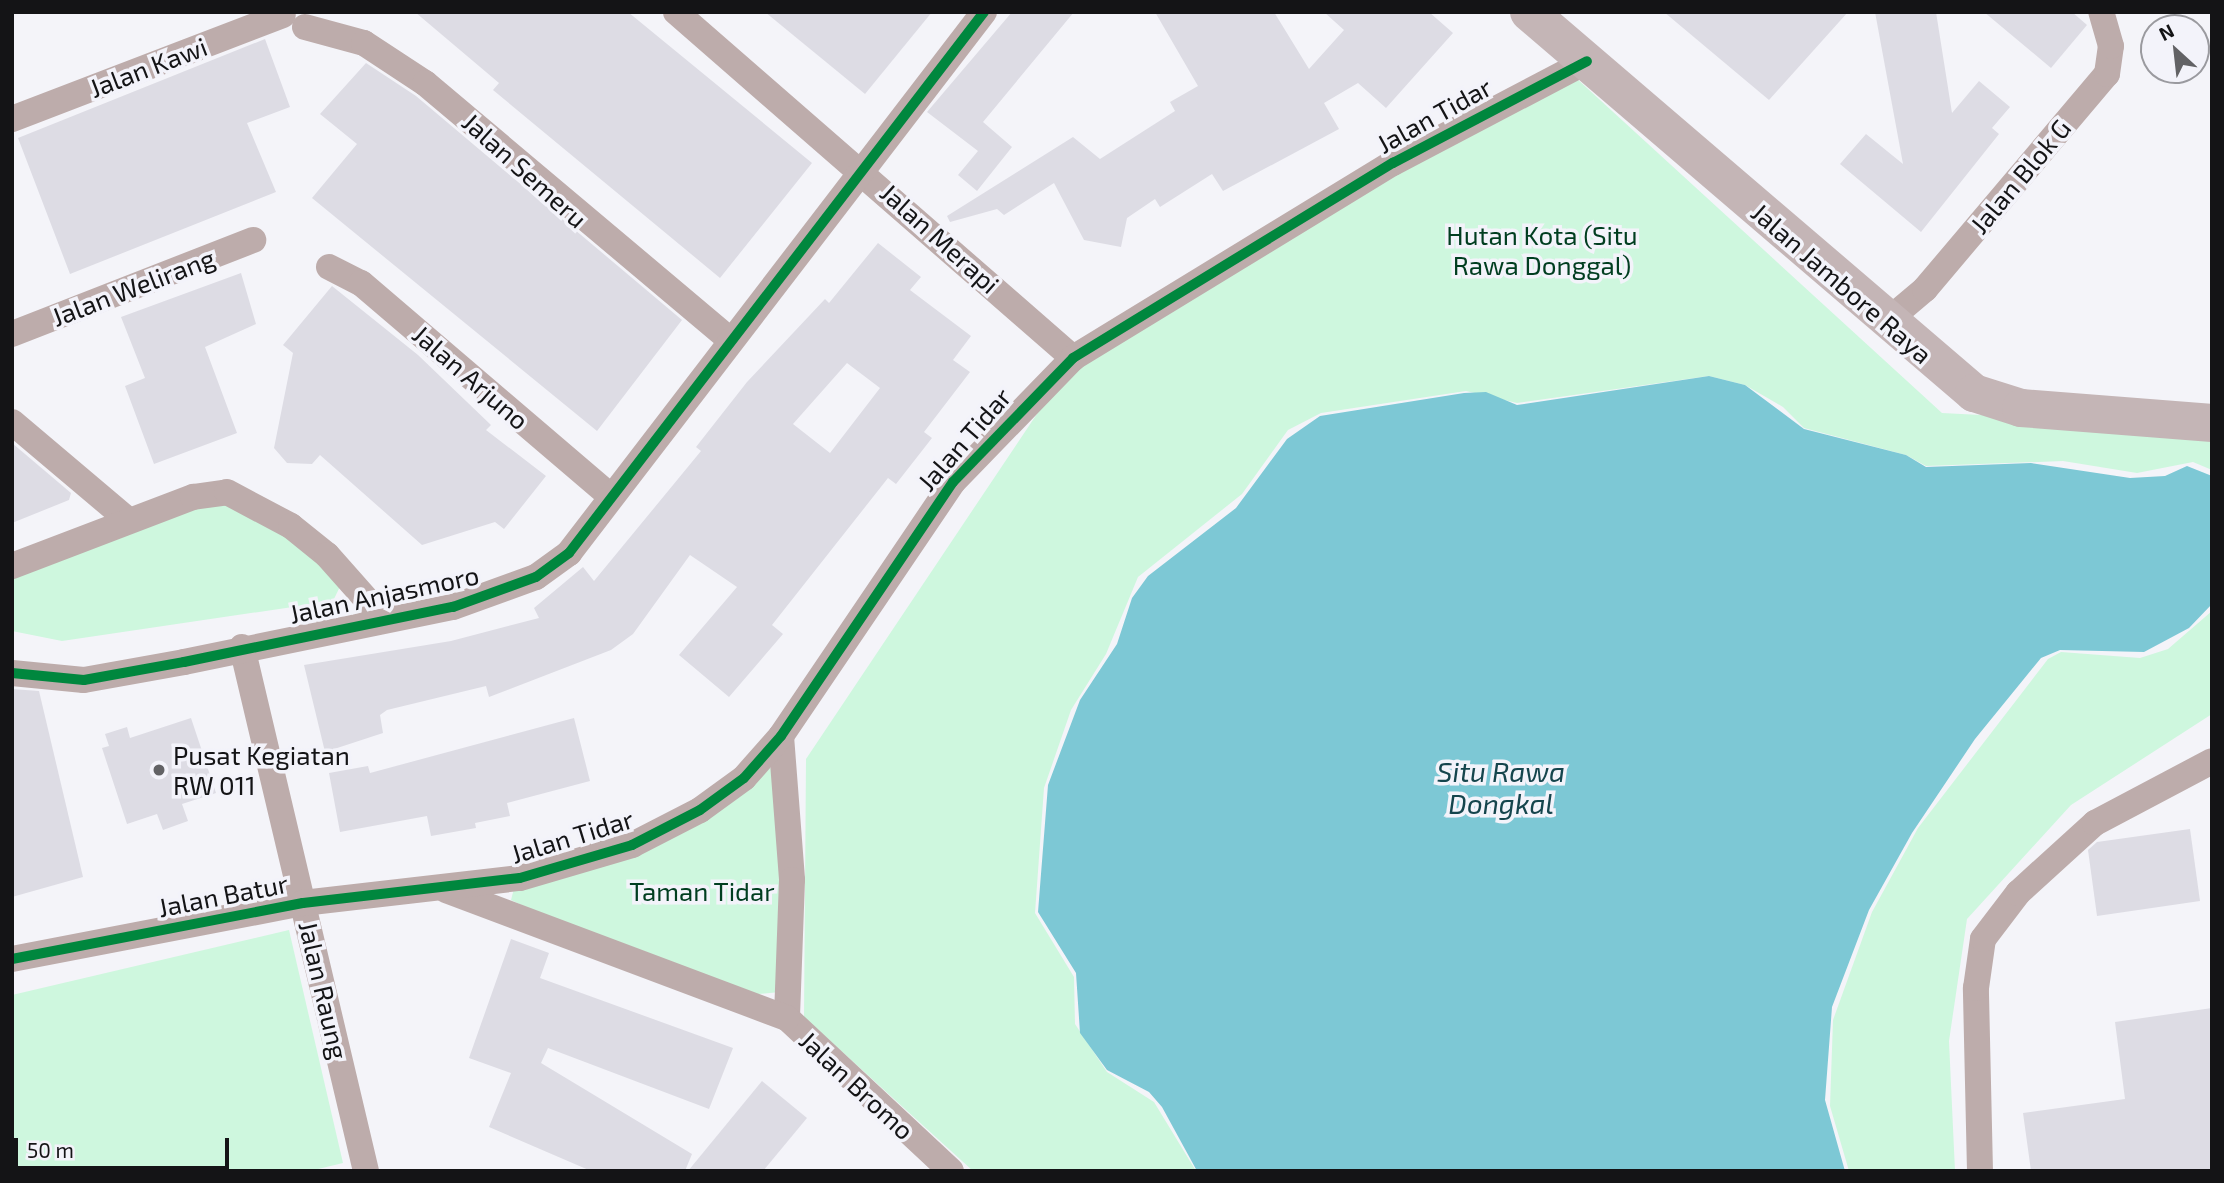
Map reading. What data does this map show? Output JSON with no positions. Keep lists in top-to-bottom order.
{
  "streets": {
    "street": [
      "Jalan Kawi",
      "Jalan Tidar",
      "Jalan Semeru",
      "Jalan Blok G",
      "Jalan Merapi",
      "Jalan Jambore Raya",
      "Jalan Welirang",
      "Jalan Arjuno",
      "Jalan Anjasmoro",
      "Jalan Batur",
      "Jalan Raung",
      "Jalan Bromo"
    ]
  },
  "crossings": [
    ["Jalan Kawi", "Jalan Semeru"],
    ["Jalan Tidar", "Jalan Merapi"],
    ["Jalan Tidar", "Jalan Jambore Raya"],
    ["Jalan Tidar", "Jalan Batur"],
    ["Jalan Tidar", "Jalan Bromo"],
    ["Jalan Semeru", "Jalan Anjasmoro"],
    ["Jalan Blok G", "Jalan Jambore Raya"],
    ["Jalan Merapi", "Jalan Anjasmoro"],
    ["Jalan Arjuno", "Jalan Anjasmoro"],
    ["Jalan Anjasmoro", "Jalan Raung"],
    ["Jalan Batur", "Jalan Raung"]
  ],
  "water": ["Situ Rawa Dongkal"],
  "parks": ["Hutan Kota (Situ Rawa Donggal)", "Taman Tidar"],
  "places": ["Pusat Kegiatan RW 011"],
  "scale_bar": "50 m",
  "north": "top left"
}
